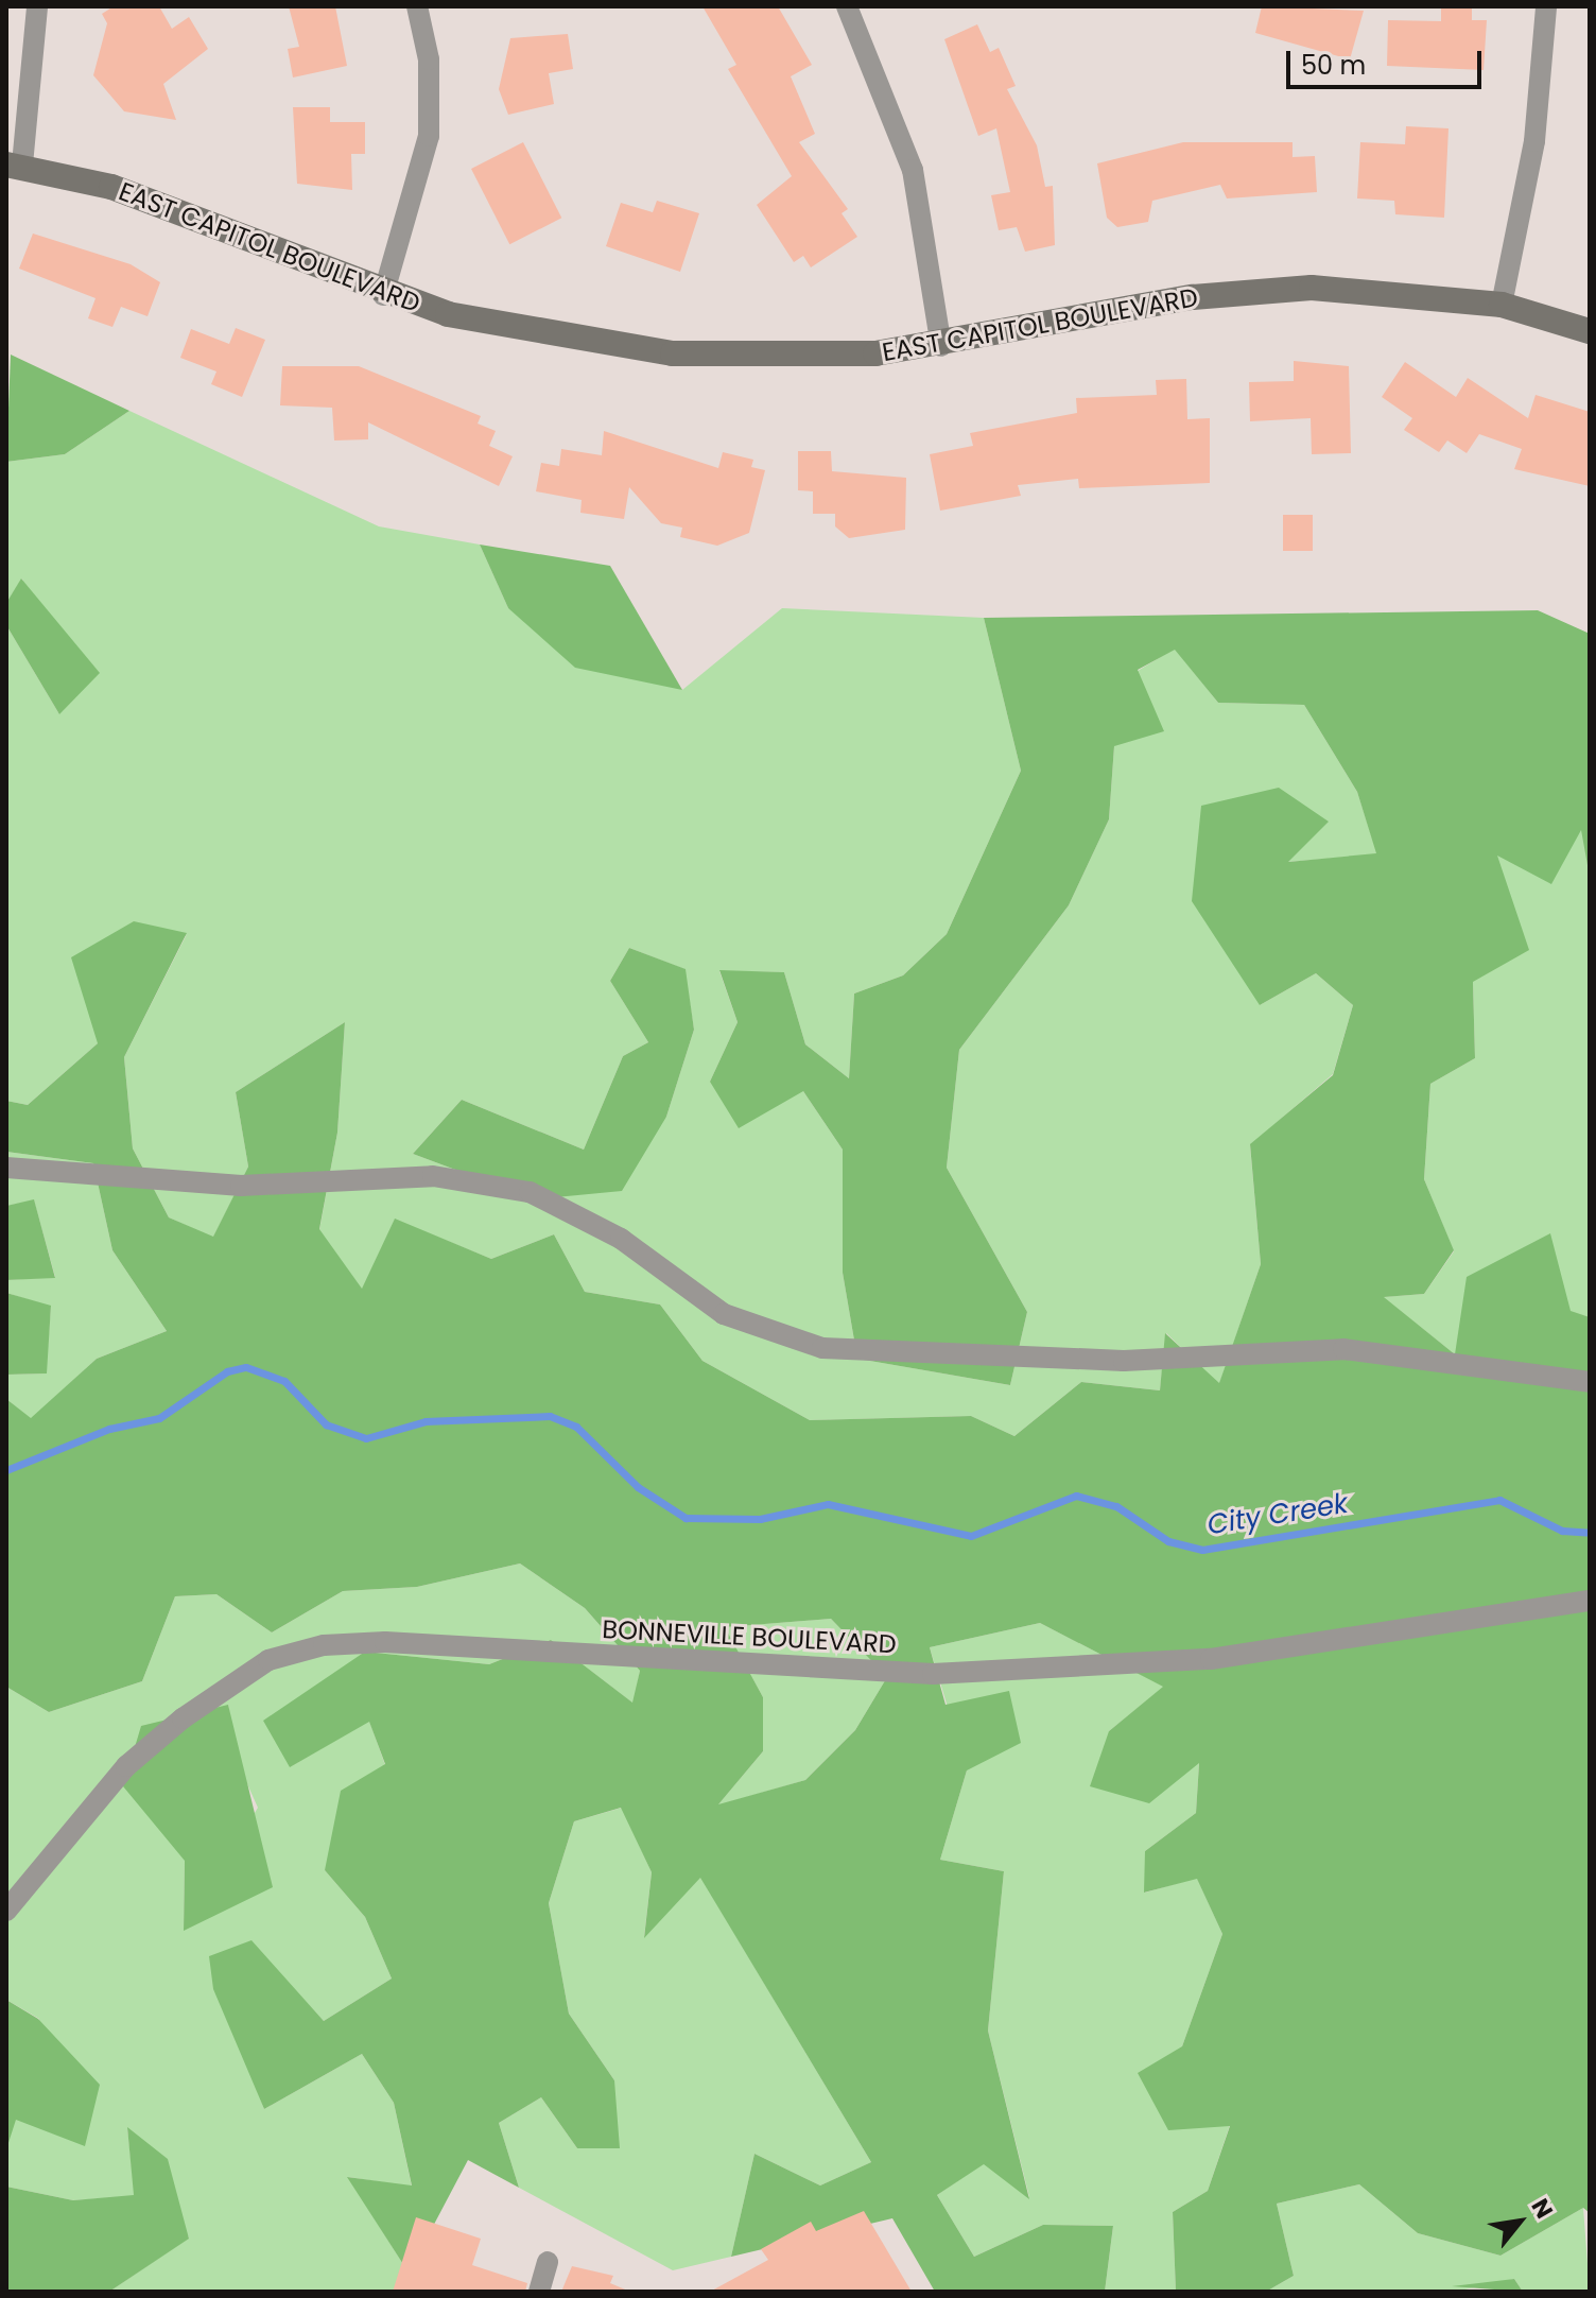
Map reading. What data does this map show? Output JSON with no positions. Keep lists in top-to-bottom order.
{
  "streets": {
    "street": ["EAST CAPITOL BOULEVARD", "BONNEVILLE BOULEVARD"]
  },
  "water": ["City Creek"],
  "scale_bar": "50 m",
  "north": "top right"
}
